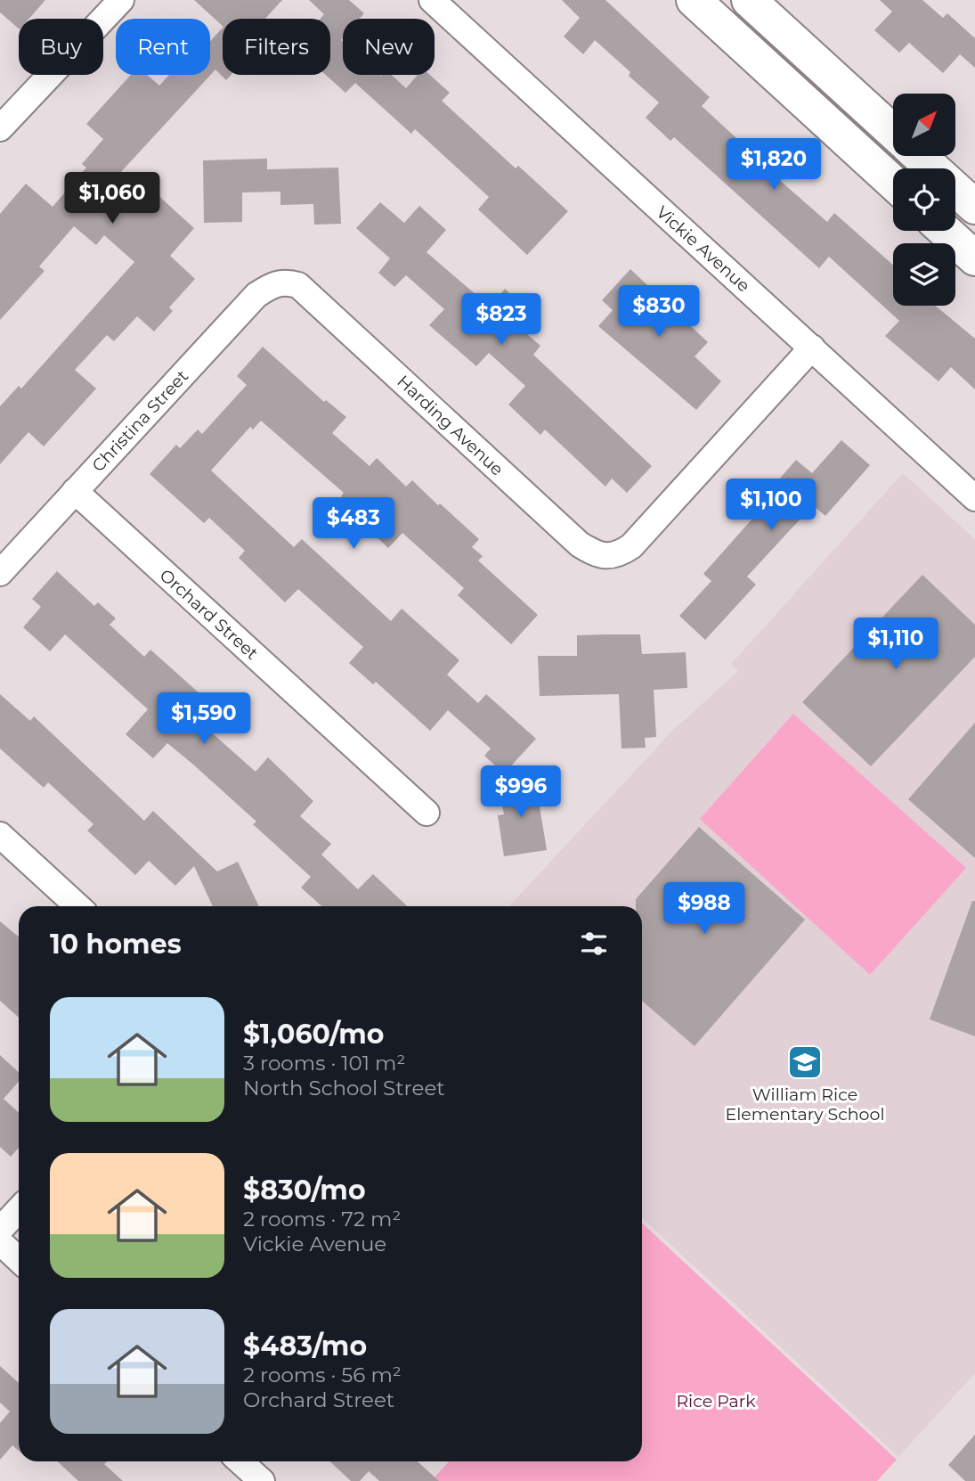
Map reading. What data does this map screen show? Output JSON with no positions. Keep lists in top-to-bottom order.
{
  "streets": {
    "street": [
      "Vickie Avenue",
      "Christina Street",
      "Harding Avenue",
      "Orchard Street"
    ]
  },
  "crossings": [
    ["Vickie Avenue", "Harding Avenue"],
    ["Christina Street", "Harding Avenue"],
    ["Christina Street", "Orchard Street"]
  ],
  "parks": ["Rice Park"],
  "places": {
    "school or university": ["William Rice Elementary School"]
  },
  "north": "top right",
  "page": {
    "chip": [
      "Buy",
      "Rent",
      "Filters",
      "New"
    ],
    "price": [
      "$1,820",
      "$1,060",
      "$830",
      "$823",
      "$1,100",
      "$483",
      "$1,110",
      "$1,590",
      "$996",
      "$988"
    ],
    "heading": "10 homes",
    "list": [
      {
        "name": "$1,060/mo",
        "note": "3 rooms · 101 m² · North School Street"
      },
      {
        "name": "$830/mo",
        "note": "2 rooms · 72 m² · Vickie Avenue"
      },
      {
        "name": "$483/mo",
        "note": "2 rooms · 56 m² · Orchard Street"
      }
    ]
  }
}
